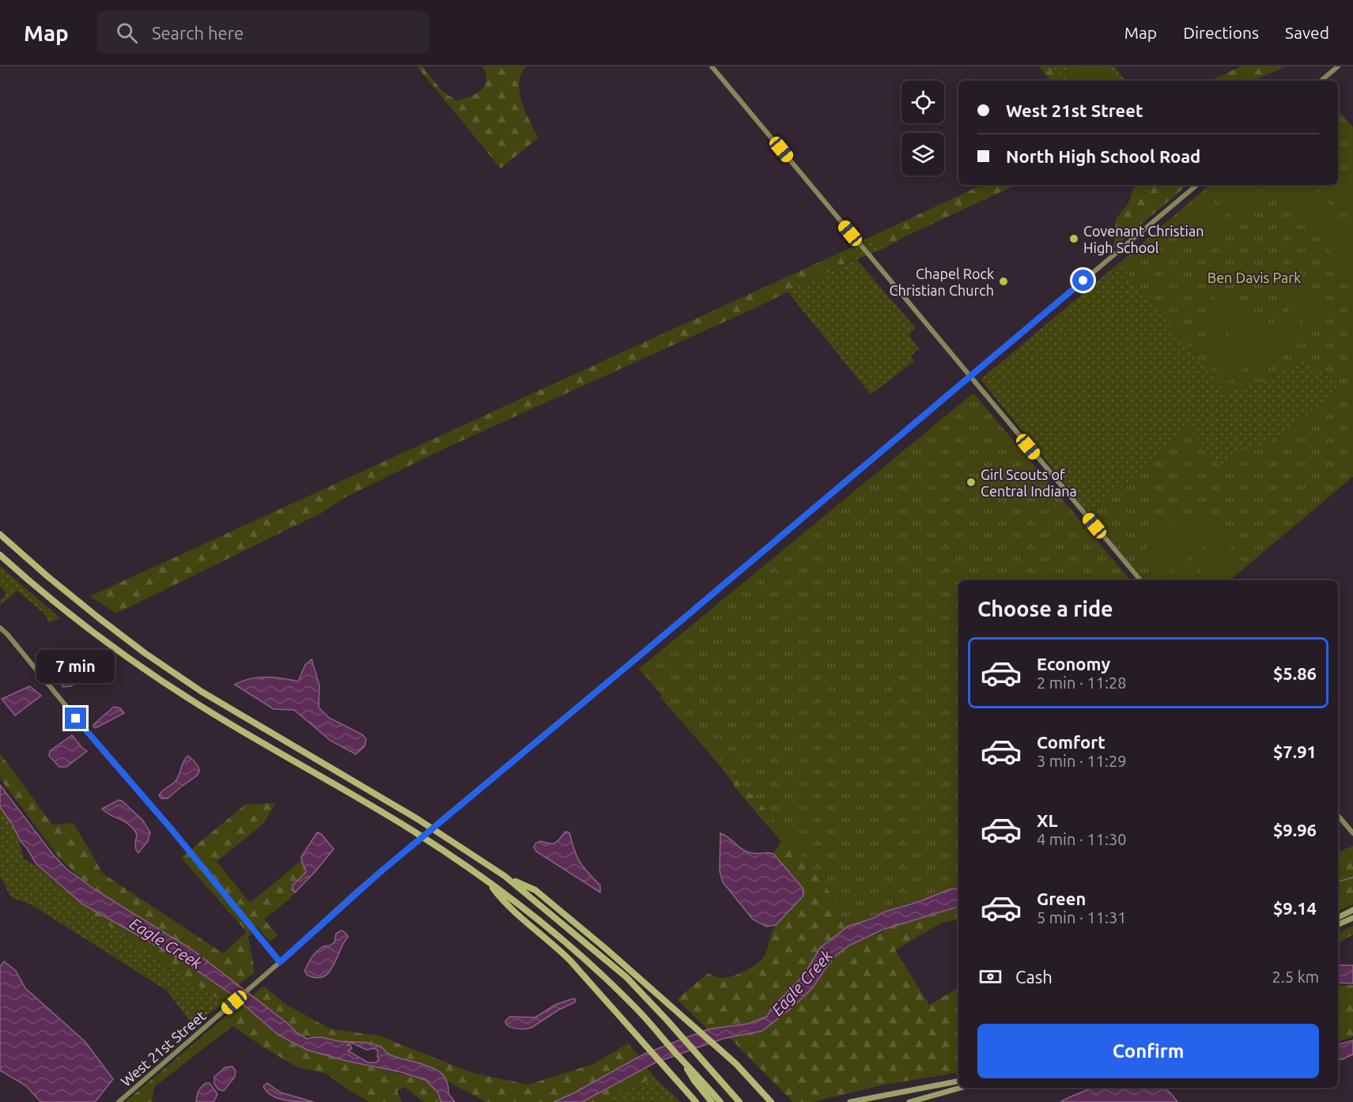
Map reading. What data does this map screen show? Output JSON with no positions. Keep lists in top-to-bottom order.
{
  "streets": {
    "street": ["West 21st Street"]
  },
  "water": ["Eagle Creek"],
  "parks": ["Ben Davis Park"],
  "places": ["Covenant Christian High School", "Chapel Rock Christian Church", "Girl Scouts of Central Indiana"],
  "page": {
    "header": "Map",
    "search": "Search here",
    "nav": ["Map", "Directions", "Saved"],
    "banner": ["West 21st Street", "North High School Road"],
    "heading": "Choose a ride",
    "list": [
      {
        "name": "Economy",
        "note": "2 min · 11:28",
        "value": "$5.86"
      },
      {
        "name": "Comfort",
        "note": "3 min · 11:29",
        "value": "$7.91"
      },
      {
        "name": "XL",
        "note": "4 min · 11:30",
        "value": "$9.96"
      },
      {
        "name": "Green",
        "note": "5 min · 11:31",
        "value": "$9.14"
      }
    ],
    "bubble": "7 min",
    "pay": ["Cash", "2.5 km"],
    "buttons": "Confirm"
  }
}
